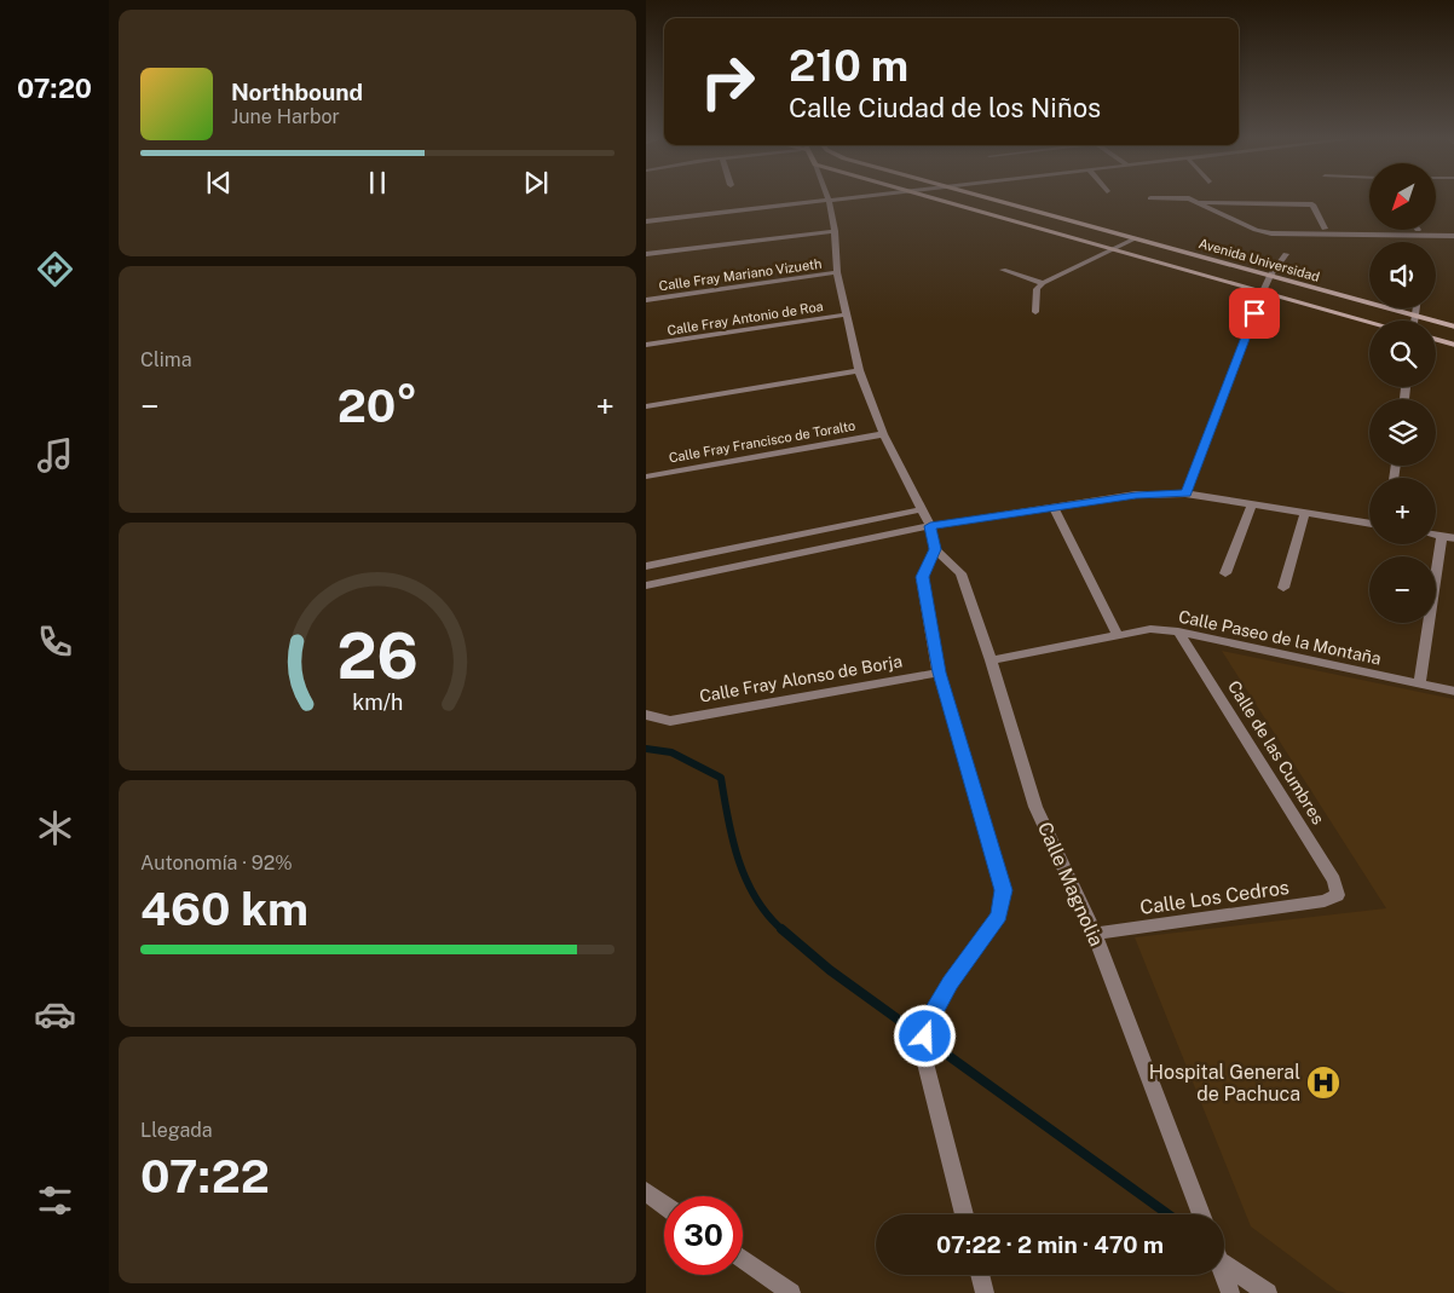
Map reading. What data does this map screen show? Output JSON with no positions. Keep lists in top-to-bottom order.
{
  "streets": {
    "main road": ["Avenida Universidad"],
    "street": [
      "Calle Fray Mariano Vizueth",
      "Calle Fray Antonio de Roa",
      "Calle Fray Francisco de Toralto",
      "Calle Paseo de la Montaña",
      "Calle Fray Alonso de Borja",
      "Calle de las Cumbres",
      "Calle Magnolia",
      "Calle Los Cedros"
    ]
  },
  "crossings": [
    ["Calle Paseo de la Montaña", "Calle de las Cumbres"],
    ["Calle Paseo de la Montaña", "Calle Magnolia"],
    ["Calle de las Cumbres", "Calle Los Cedros"],
    ["Calle Magnolia", "Calle Los Cedros"]
  ],
  "places": {
    "hospital": ["Hospital General de Pachuca"]
  },
  "north": "bottom left",
  "page": {
    "tabs": "07:20",
    "turn": ["210 m", "Calle Ciudad de los Niños"],
    "song": ["Northbound", "June Harbor"],
    "map_buttons": ["+", "−"],
    "tile": [
      "Clima",
      ["Autonomía · 92%", "460 km"],
      ["Llegada", "07:22"]
    ],
    "heat": ["−", "20°", "+"],
    "limit": "30",
    "trip": "07:22 · 2 min · 470 m",
    "gauge": ["26", "km/h"]
  }
}
